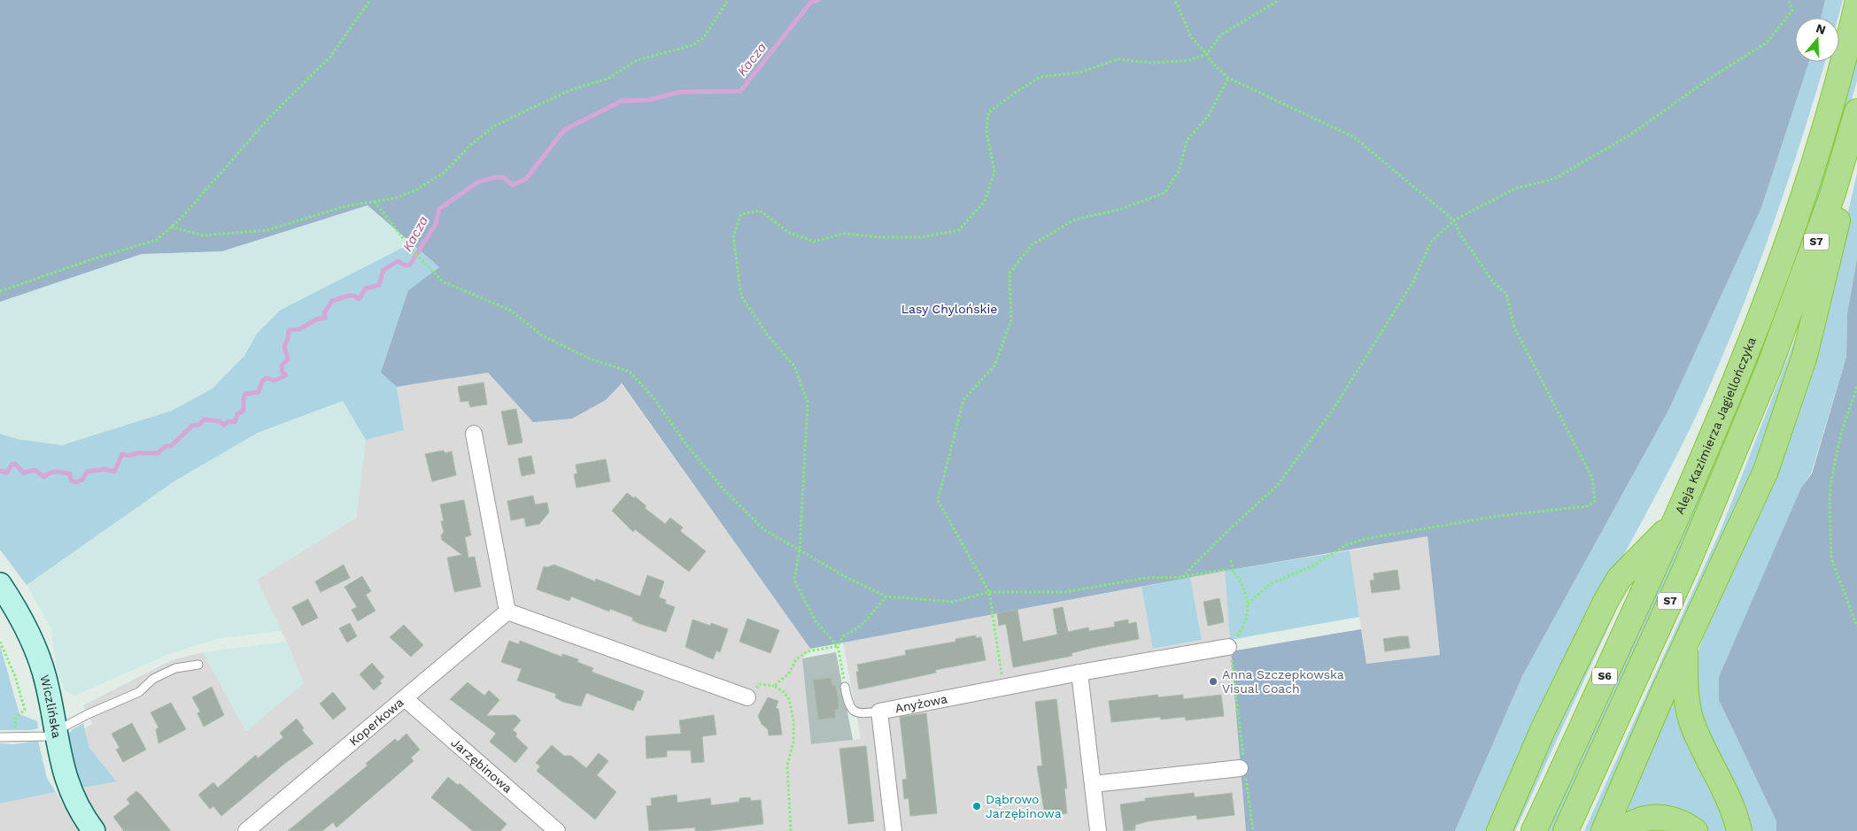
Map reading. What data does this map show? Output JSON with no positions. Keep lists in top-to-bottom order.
{
  "streets": {
    "highway": ["S7", "Aleja Kazimierza Jagiellończyka", "S6"],
    "street": [
      "Anyżowa",
      "Wiczlińska",
      "Koperkowa",
      "Jarzębinowa"
    ]
  },
  "crossings": [
    ["S7", "Aleja Kazimierza Jagiellończyka"],
    ["Koperkowa", "Jarzębinowa"]
  ],
  "water": ["Kacza"],
  "parks": ["Lasy Chylońskie"],
  "places": ["Anna Szczepkowska Visual Coach", "Dąbrowo Jarzębinowa"],
  "north": "top"
}
